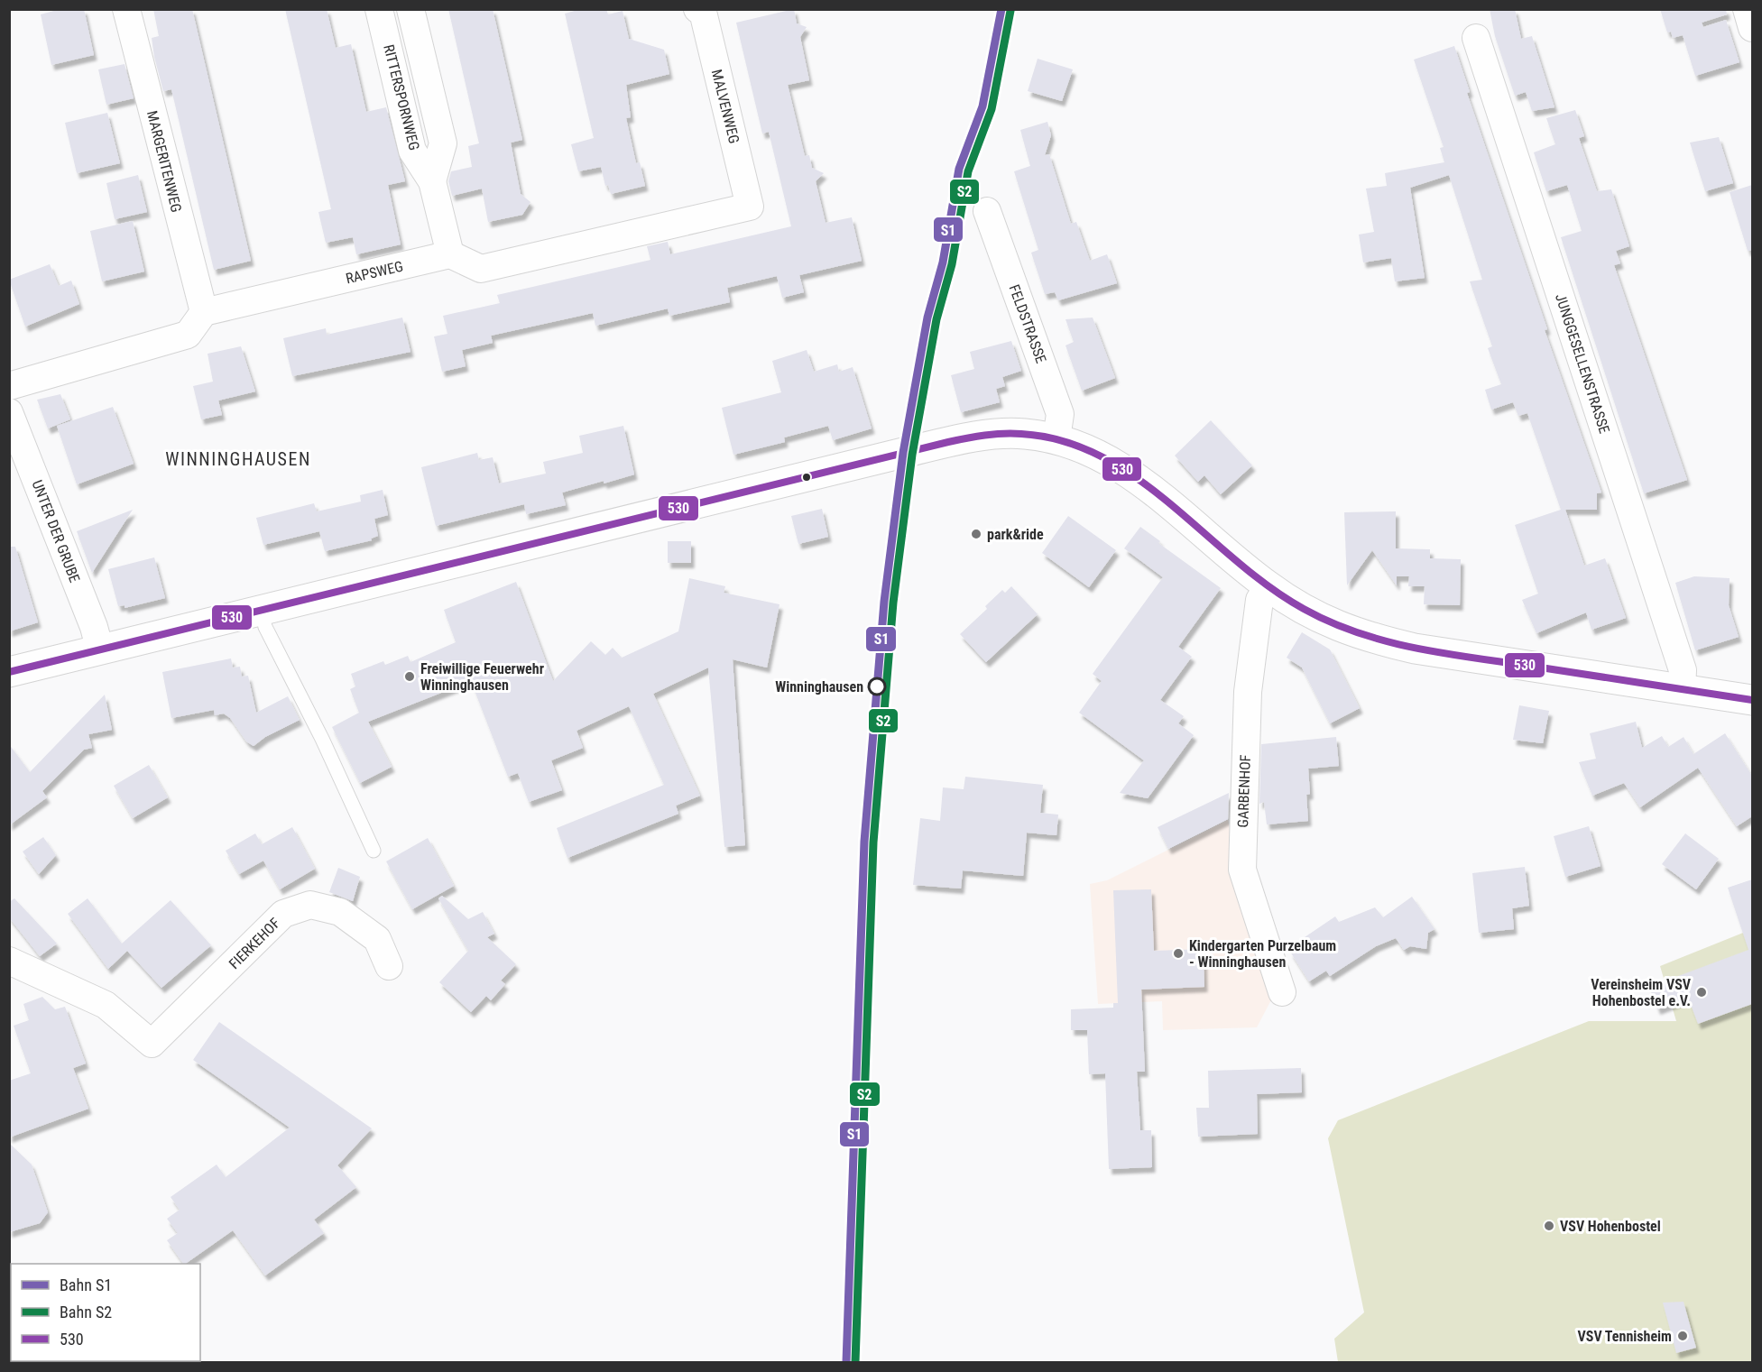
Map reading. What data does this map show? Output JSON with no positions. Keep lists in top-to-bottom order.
{
  "streets": {
    "street": [
      "RITTERSPORNWEG",
      "MALVENWEG",
      "MARGERITENWEG",
      "RAPSWEG",
      "FELDSTRASSE",
      "JUNGGESELLENSTRASSE",
      "UNTER DER GRUBE",
      "GARBENHOF",
      "FIERKEHOF"
    ]
  },
  "crossings": [
    ["RITTERSPORNWEG", "MALVENWEG"],
    ["RITTERSPORNWEG", "RAPSWEG"],
    ["MALVENWEG", "RAPSWEG"],
    ["MARGERITENWEG", "RAPSWEG"]
  ],
  "districts": ["WINNINGHAUSEN"],
  "places": [
    "park&ride",
    "Freiwillige Feuerwehr Winninghausen",
    "Winninghausen",
    "Kindergarten Purzelbaum - Winninghausen",
    "Vereinsheim VSV Hohenbostel e.V.",
    "VSV Hohenbostel",
    "VSV Tennisheim"
  ],
  "lines": ["rail line S1", "rail line S2", "transit line 530"],
  "legend": ["Bahn S1", "Bahn S2", "530"]
}
